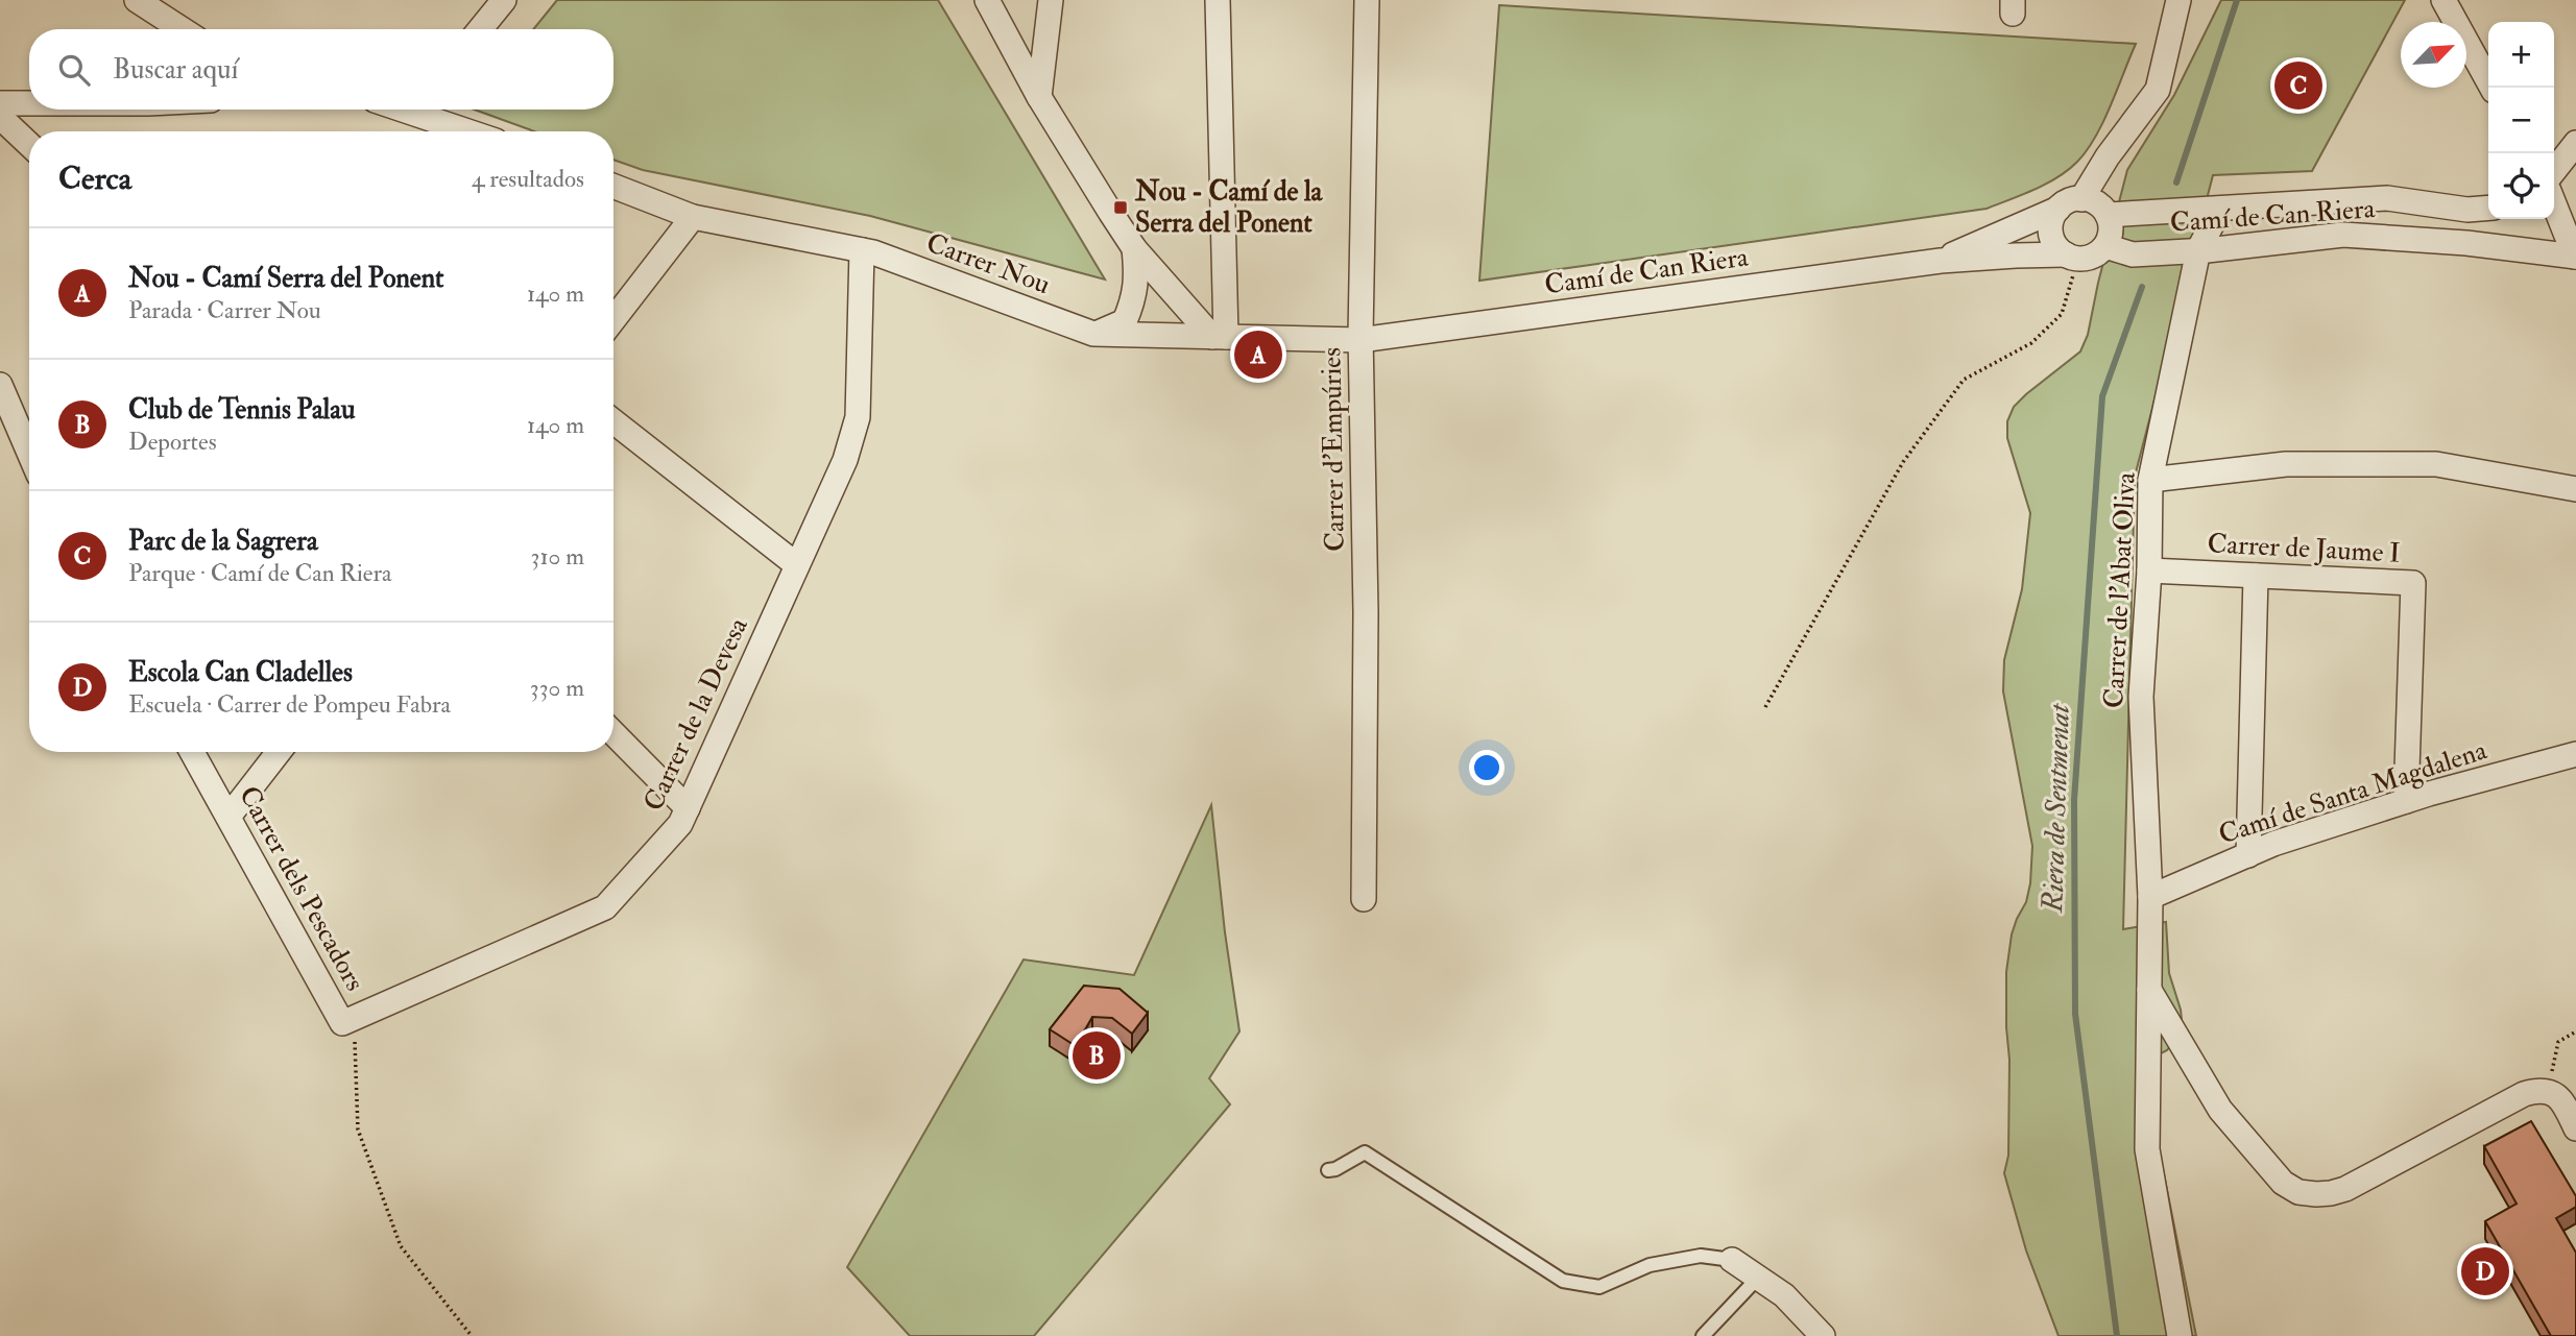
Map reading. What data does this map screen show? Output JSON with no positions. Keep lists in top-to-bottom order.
{
  "streets": {
    "street": [
      "Camí de Can Riera",
      "Carrer Nou",
      "Carrer d'Empúries",
      "Carrer de Jaume I",
      "Carrer de l'Abat Oliva",
      "Carrer de la Devesa",
      "Camí de Santa Magdalena",
      "Carrer dels Pescadors"
    ]
  },
  "crossings": [
    ["Camí de Can Riera", "Carrer Nou"],
    ["Camí de Can Riera", "Carrer d'Empúries"],
    ["Camí de Can Riera", "Carrer de l'Abat Oliva"],
    ["Carrer Nou", "Carrer d'Empúries"],
    ["Carrer Nou", "Carrer de la Devesa"],
    ["Carrer de Jaume I", "Carrer de l'Abat Oliva"],
    ["Carrer de Jaume I", "Camí de Santa Magdalena"],
    ["Carrer de l'Abat Oliva", "Camí de Santa Magdalena"],
    ["Carrer de la Devesa", "Carrer dels Pescadors"]
  ],
  "water": ["Riera de Sentmenat"],
  "places": {
    "transit": ["Nou - Camí de la Serra del Ponent"]
  },
  "north": "top right",
  "page": {
    "map_buttons": ["+", "−"],
    "search": "Buscar aquí",
    "pins": [
      "C",
      "A",
      "B",
      "D"
    ],
    "heading": ["Cerca", "4 resultados"],
    "list": [
      {
        "mark": "A",
        "name": "Nou - Camí Serra del Ponent",
        "note": "Parada · Carrer Nou",
        "value": "140 m"
      },
      {
        "mark": "B",
        "name": "Club de Tennis Palau",
        "note": "Deportes",
        "value": "140 m"
      },
      {
        "mark": "C",
        "name": "Parc de la Sagrera",
        "note": "Parque · Camí de Can Riera",
        "value": "310 m"
      },
      {
        "mark": "D",
        "name": "Escola Can Cladelles",
        "note": "Escuela · Carrer de Pompeu Fabra",
        "value": "330 m"
      }
    ]
  }
}
